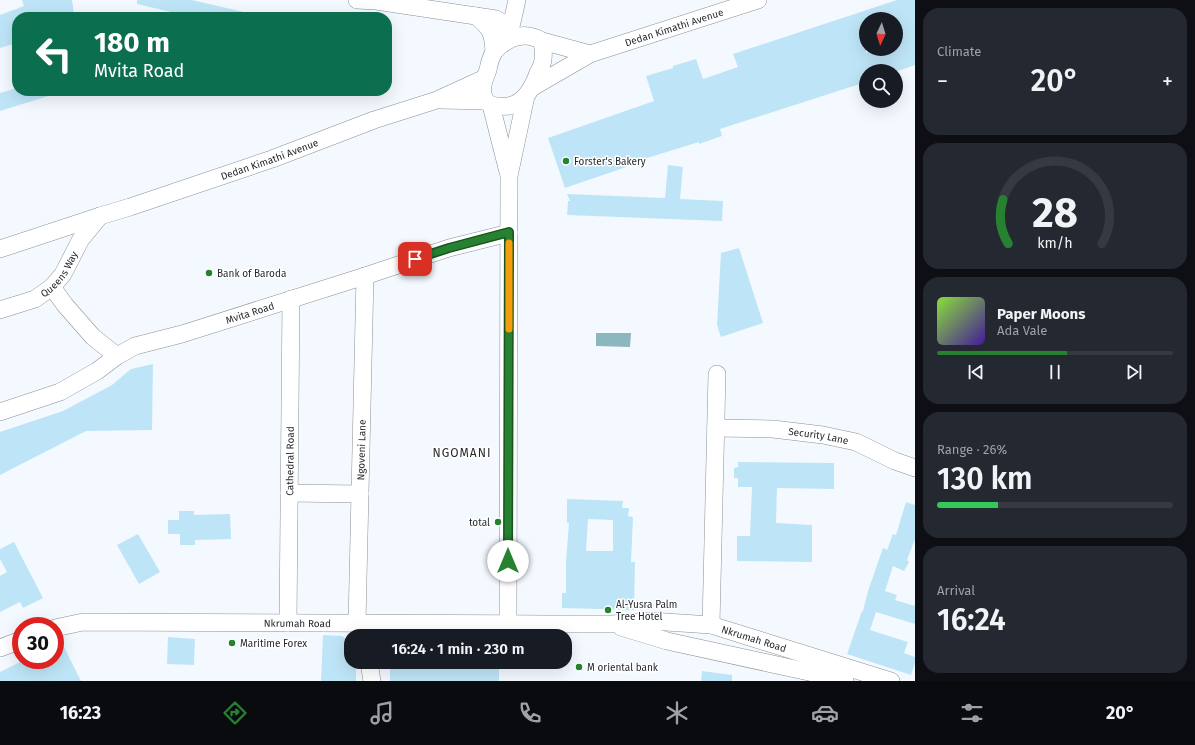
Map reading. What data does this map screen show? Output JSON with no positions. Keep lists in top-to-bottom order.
{
  "streets": {
    "street": [
      "Dedan Kimathi Avenue",
      "Queens Way",
      "Mvita Road",
      "Security Lane",
      "Ngoveni Lane",
      "Cathedral Road",
      "Nkrumah Road"
    ]
  },
  "crossings": [
    ["Dedan Kimathi Avenue", "Queens Way"],
    ["Mvita Road", "Ngoveni Lane"],
    ["Mvita Road", "Cathedral Road"],
    ["Cathedral Road", "Nkrumah Road"]
  ],
  "districts": ["NGOMANI"],
  "places": [
    "Forster's Bakery",
    "Bank of Baroda",
    "total",
    "Al-Yusra Palm Tree Hotel",
    "Maritime Forex",
    "M oriental bank"
  ],
  "north": "bottom",
  "page": {
    "tile": [
      "Climate",
      ["Range · 26%", "130 km"],
      ["Arrival", "16:24"]
    ],
    "turn": ["180 m", "Mvita Road"],
    "heat": ["−", "20°", "+"],
    "song": ["Paper Moons", "Ada Vale"],
    "limit": "30",
    "trip": "16:24 · 1 min · 230 m",
    "tabs": ["16:23", "20°"],
    "gauge": ["28", "km/h"]
  }
}
